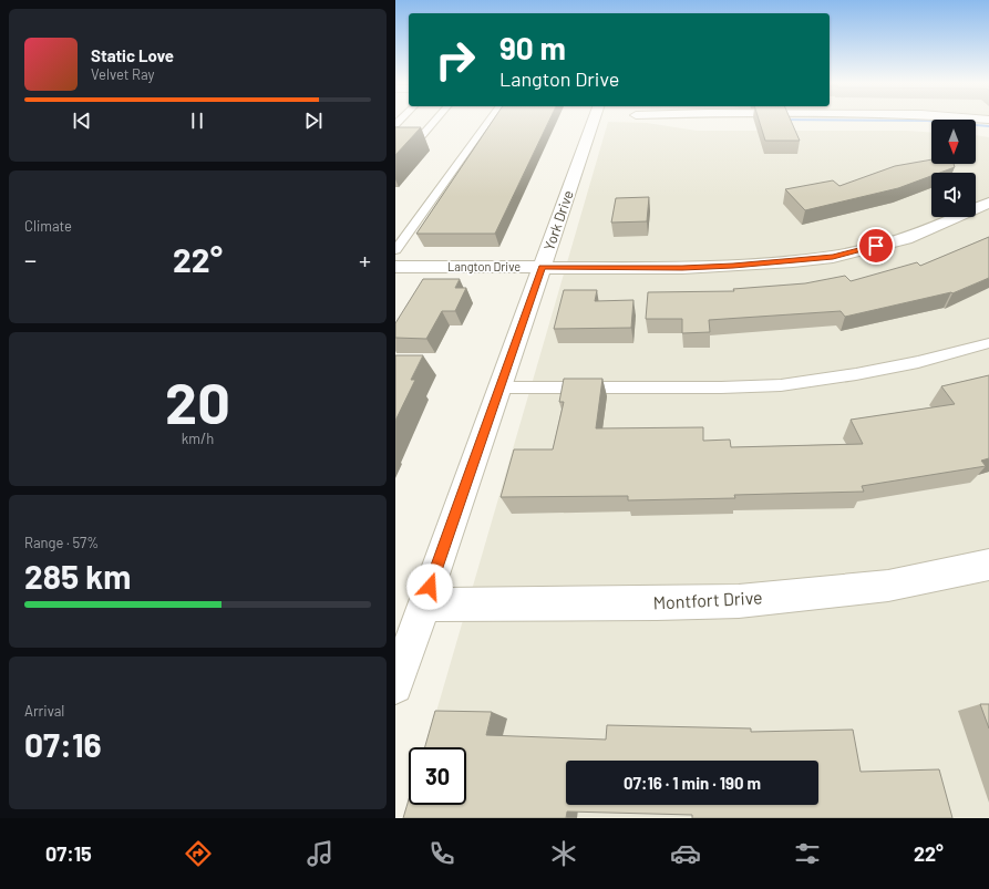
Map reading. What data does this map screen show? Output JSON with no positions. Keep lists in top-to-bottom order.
{
  "streets": {
    "street": ["York Drive", "Langton Drive", "Montfort Drive"]
  },
  "crossings": [
    ["York Drive", "Langton Drive"],
    ["York Drive", "Montfort Drive"]
  ],
  "north": "bottom",
  "page": {
    "turn": ["90 m", "Langton Drive"],
    "song": ["Static Love", "Velvet Ray"],
    "tile": [
      "Climate",
      ["20", "km/h"],
      ["Range · 57%", "285 km"],
      ["Arrival", "07:16"]
    ],
    "heat": ["−", "22°", "+"],
    "limit": "30",
    "trip": "07:16 · 1 min · 190 m",
    "tabs": ["07:15", "22°"]
  }
}
